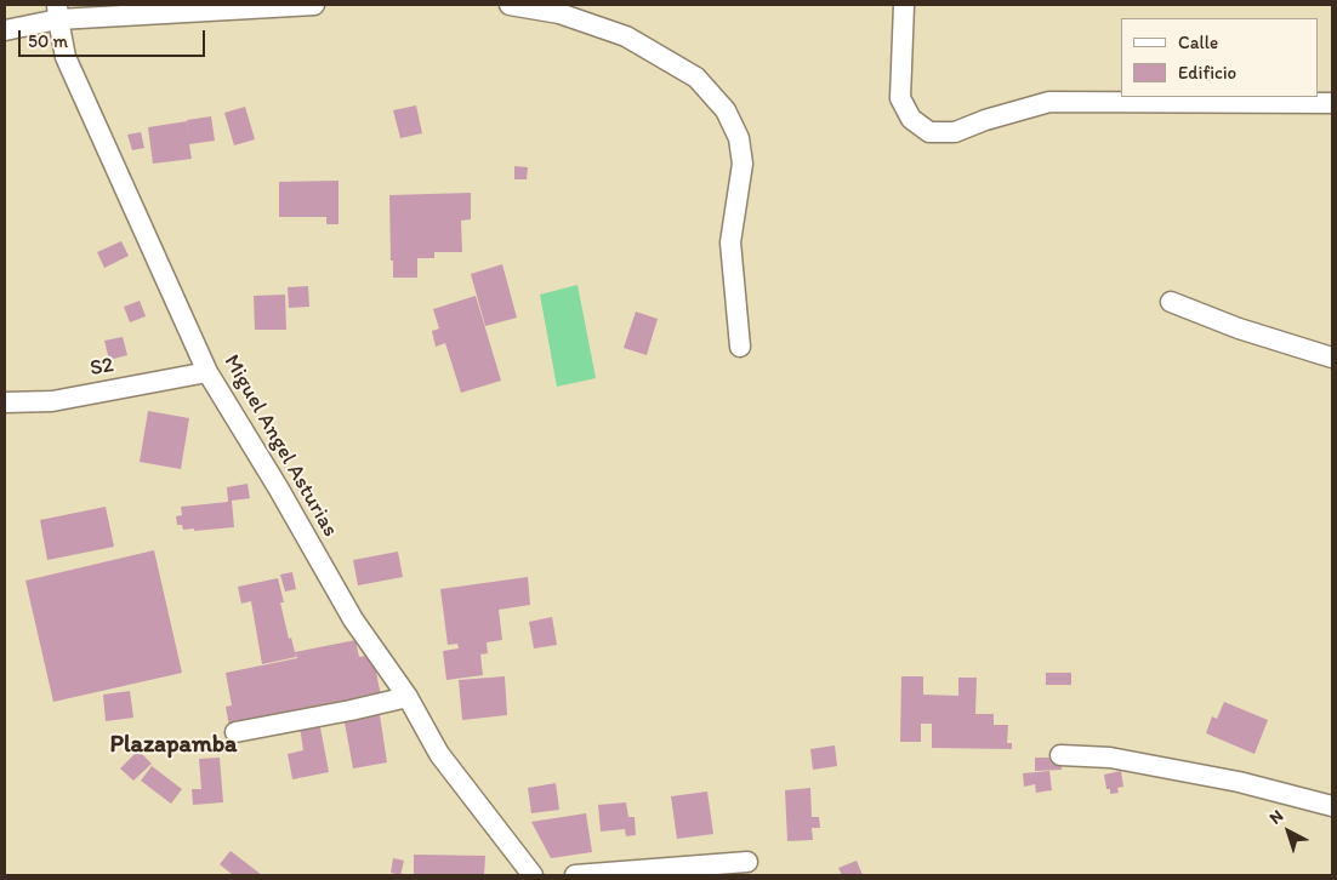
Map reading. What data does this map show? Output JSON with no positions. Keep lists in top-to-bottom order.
{
  "streets": {
    "street": ["S2", "Miguel Angel Asturias"]
  },
  "crossings": [
    ["S2", "Miguel Angel Asturias"]
  ],
  "districts": ["Plazapamba"],
  "legend": ["Calle", "Edificio"],
  "scale_bar": "50 m",
  "north": "top left"
}
